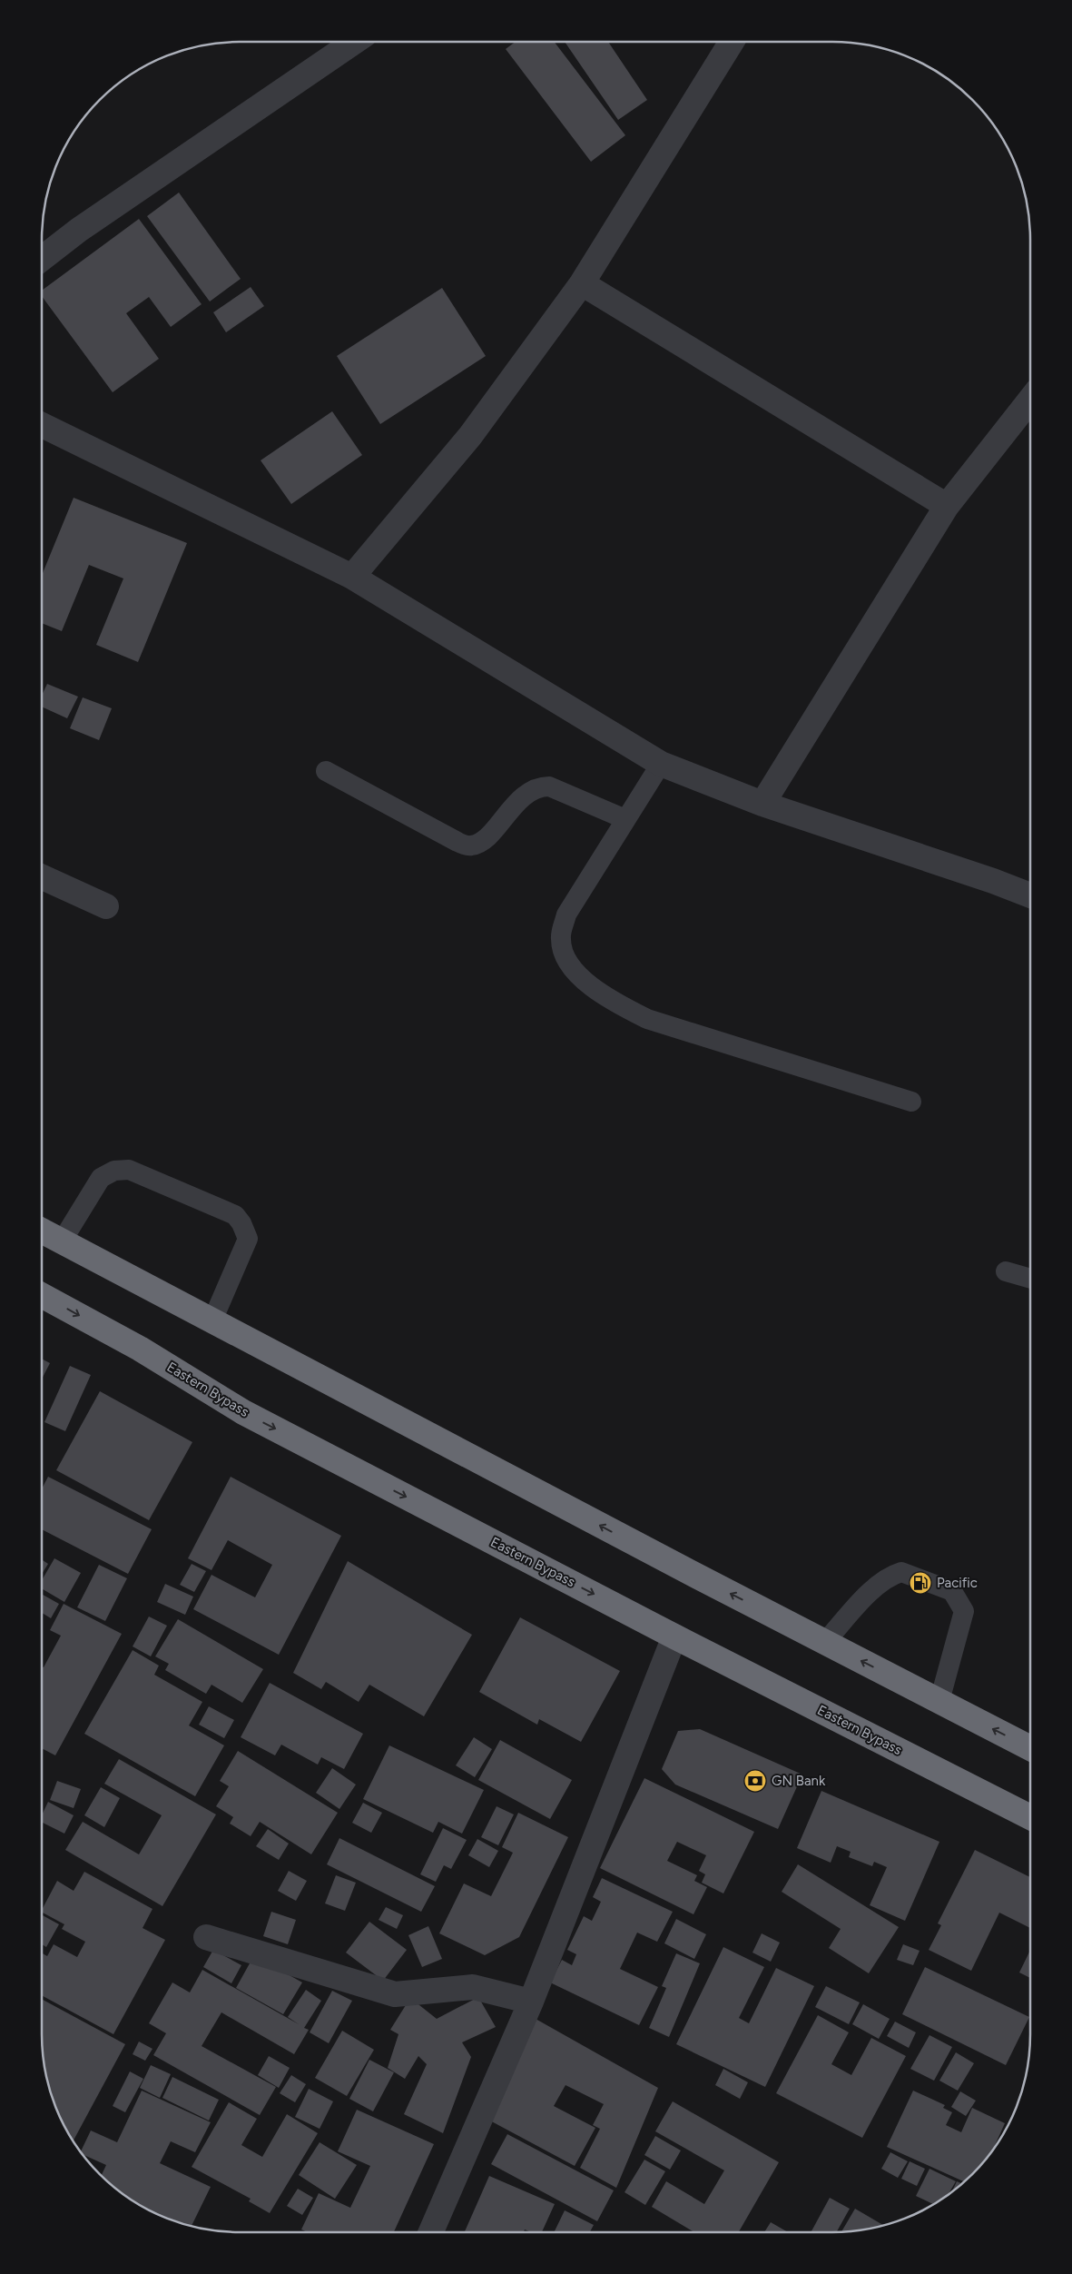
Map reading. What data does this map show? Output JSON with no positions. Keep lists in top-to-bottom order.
{
  "streets": {
    "highway": ["Eastern Bypass"]
  },
  "places": {
    "fuel station": ["Pacific"],
    "bank": ["GN Bank"]
  }
}
